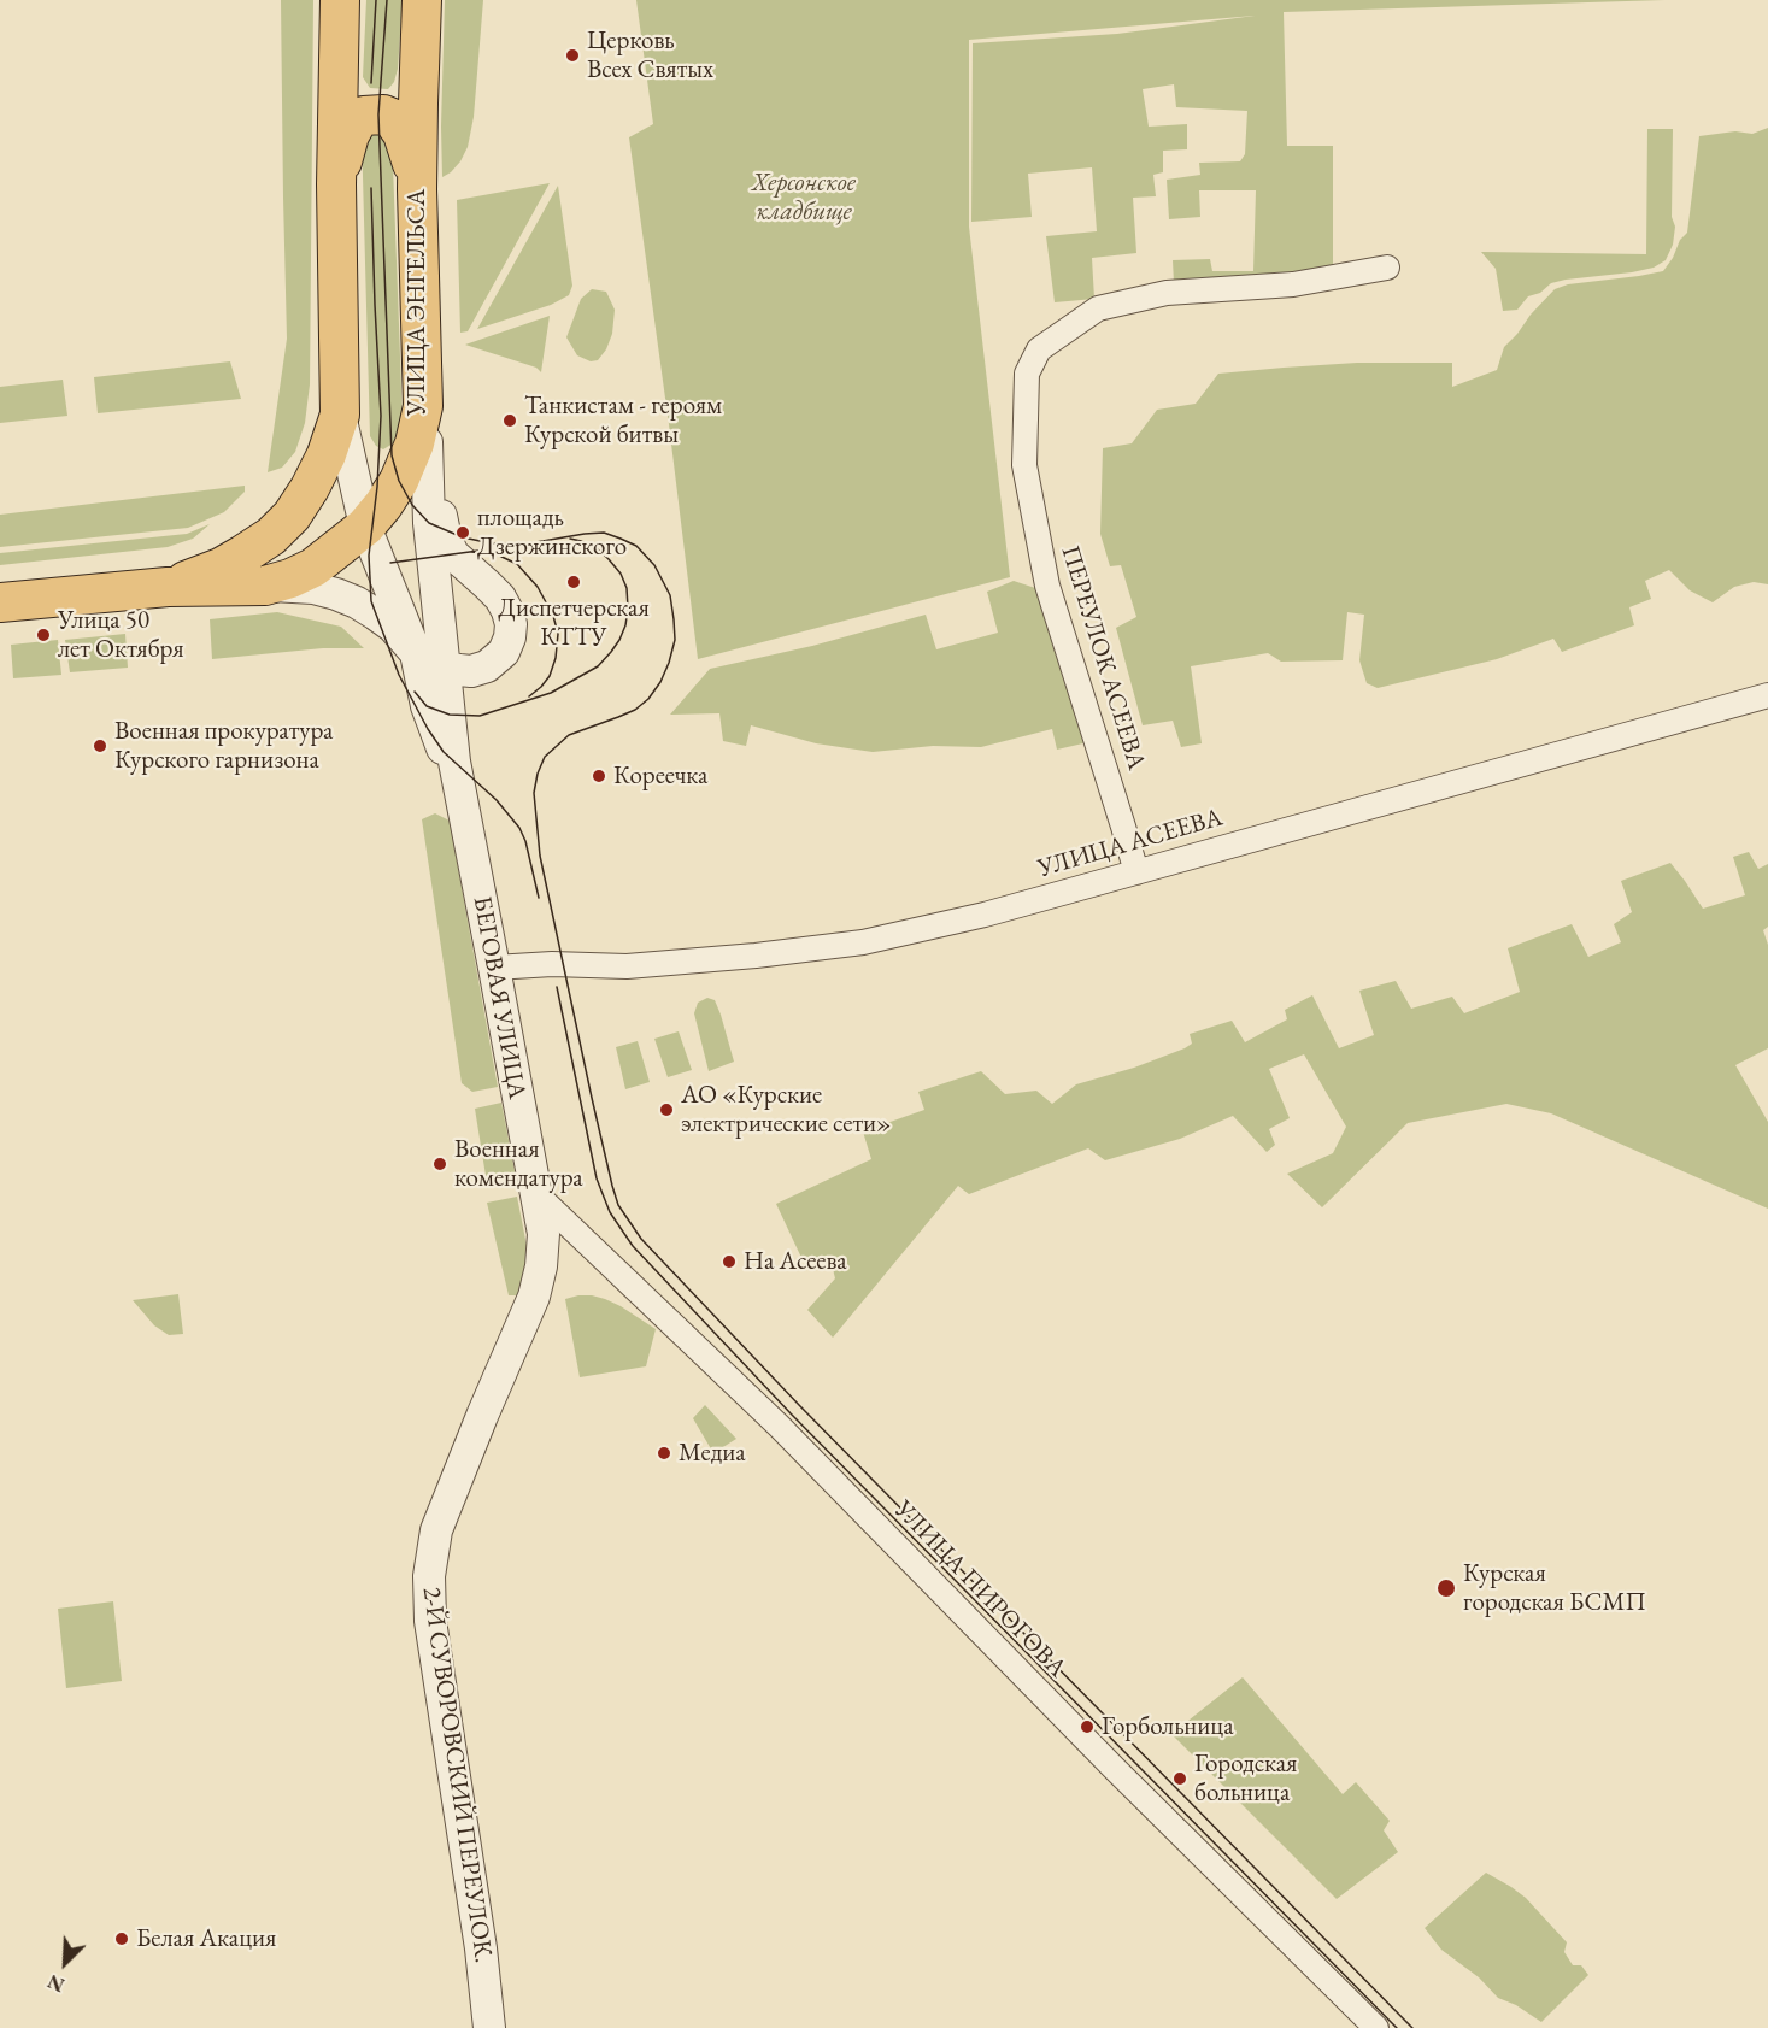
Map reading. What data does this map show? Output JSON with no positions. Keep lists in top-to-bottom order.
{
  "streets": {
    "main road": ["УЛИЦА ЭНГЕЛЬСА"],
    "street": [
      "ПЕРЕУЛОК АСЕЕВА",
      "УЛИЦА АСЕЕВА",
      "БЕГОВАЯ УЛИЦА",
      "УЛИЦА ПИРОГОВА",
      "2-Й СУВОРОВСКИЙ ПЕРЕУЛОК."
    ]
  },
  "crossings": [
    ["ПЕРЕУЛОК АСЕЕВА", "УЛИЦА АСЕЕВА"],
    ["УЛИЦА АСЕЕВА", "БЕГОВАЯ УЛИЦА"],
    ["БЕГОВАЯ УЛИЦА", "УЛИЦА ПИРОГОВА"],
    ["БЕГОВАЯ УЛИЦА", "2-Й СУВОРОВСКИЙ ПЕРЕУЛОК."],
    ["УЛИЦА ПИРОГОВА", "2-Й СУВОРОВСКИЙ ПЕРЕУЛОК."]
  ],
  "parks": ["Херсонское кладбище"],
  "places": [
    "Церковь Всех Святых",
    "Танкистам - героям Курской битвы",
    "площадь Дзержинского",
    "Диспетчерская КТТУ",
    "Улица 50 лет Октября",
    "Военная прокуратура Курского гарнизона",
    "Кореечка",
    "АО «Курские электрические сети»",
    "Военная комендатура",
    "На Асеева",
    "Медиа",
    "Курская городская БСМП",
    "Горбольница",
    "Городская больница",
    "Белая Акация"
  ],
  "north": "bottom left"
}
